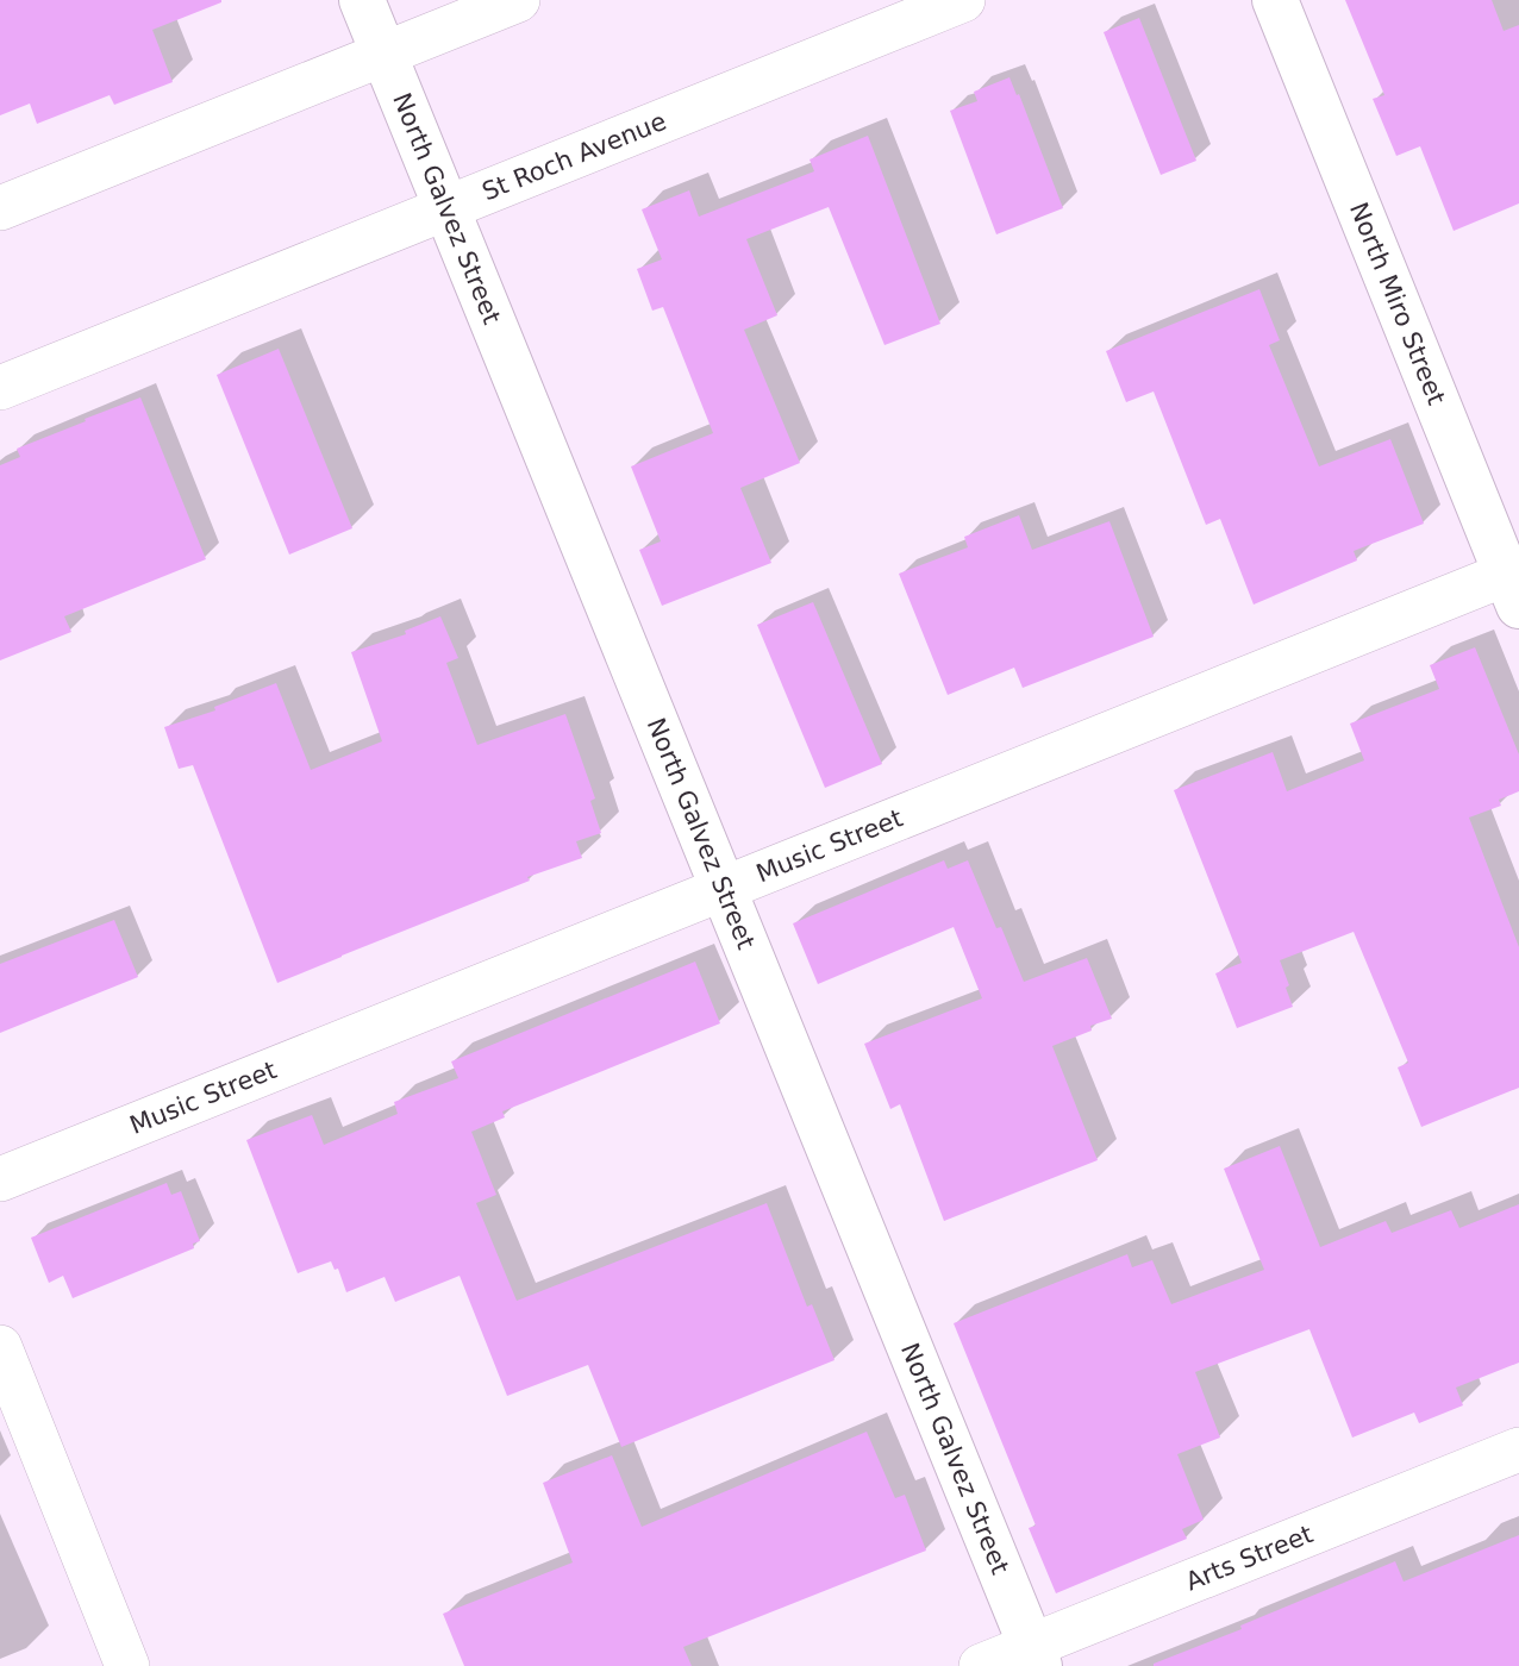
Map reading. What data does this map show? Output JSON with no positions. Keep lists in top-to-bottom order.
{
  "streets": {
    "street": [
      "St Roch Avenue",
      "North Galvez Street",
      "North Miro Street",
      "Music Street",
      "Arts Street"
    ]
  },
  "crossings": [
    ["St Roch Avenue", "North Galvez Street"],
    ["North Galvez Street", "Music Street"],
    ["North Galvez Street", "Arts Street"],
    ["North Miro Street", "Music Street"]
  ]
}
